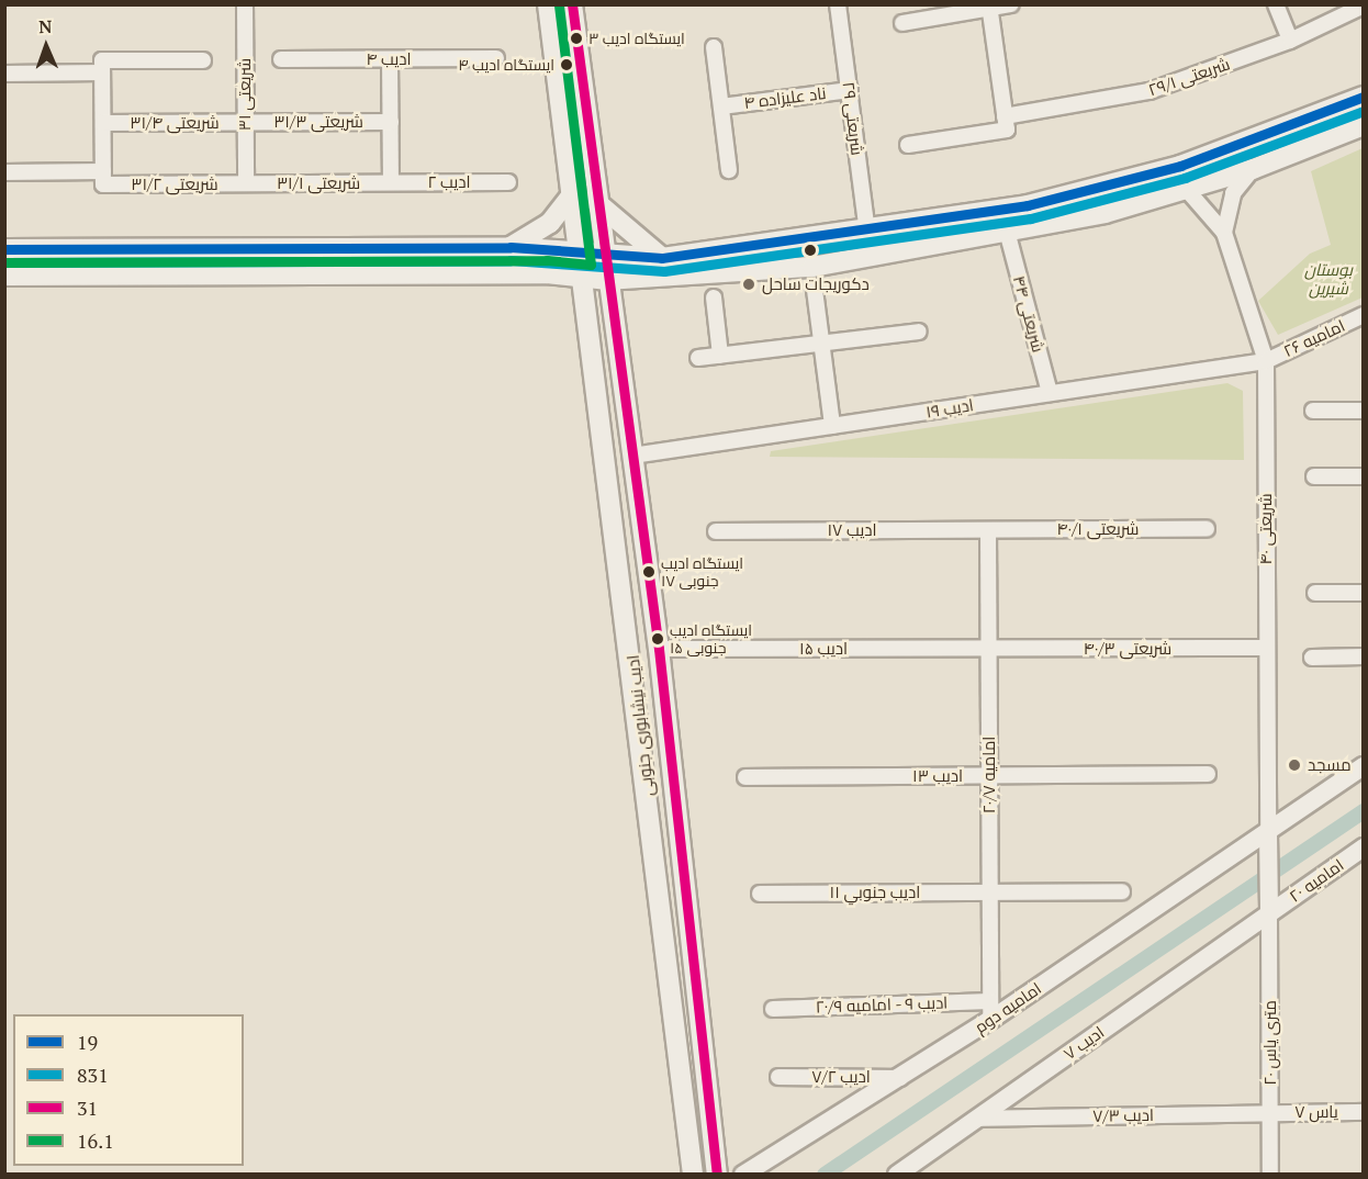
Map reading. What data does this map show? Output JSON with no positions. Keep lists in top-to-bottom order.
{
  "streets": {
    "main road": ["ادیب نیشابوری جنوبی"],
    "street": [
      "ادیب ۴",
      "شریعتی ۲۹/۱",
      "شریعتی ۳۱",
      "ناد علیزاده ۴",
      "شریعتی ۲۹",
      "شریعتی ۳۱/۳",
      "شریعتی ۳۱/۴",
      "ادیب ۲",
      "شریعتی ۳۱/۱",
      "شریعتی ۳۱/۲",
      "شریعتی ۴۴",
      "امامیه ۲۶",
      "ادیب ۱۹",
      "شریعتی ۴۰/۱",
      "شریعتی ۴۰",
      "ادیب ۱۷",
      "ادیب ۱۵",
      "شریعتی ۴۰/۳",
      "امامیه ۲۰/۷",
      "ادیب ۱۳",
      "امامیه ۲۰",
      "ادیب جنوبي ١١",
      "ادیب ۹ - امامیه ۲۰/۹",
      "امامیه دوم",
      "ادیب ۷",
      "۲۰ متری یاس",
      "ادیب ۷/۲",
      "یاس ۷",
      "ادیب ۷/۳"
    ]
  },
  "crossings": [
    ["شریعتی ۳۱", "شریعتی ۳۱/۳"],
    ["شریعتی ۳۱", "شریعتی ۳۱/۴"],
    ["شریعتی ۳۱", "شریعتی ۳۱/۱"],
    ["شریعتی ۳۱", "شریعتی ۳۱/۲"],
    ["ناد علیزاده ۴", "شریعتی ۲۹"],
    ["شریعتی ۳۱/۳", "شریعتی ۳۱/۴"],
    ["ادیب ۲", "شریعتی ۳۱/۱"],
    ["شریعتی ۳۱/۱", "شریعتی ۳۱/۲"],
    ["شریعتی ۴۴", "ادیب ۱۹"],
    ["امامیه ۲۶", "ادیب ۱۹"],
    ["امامیه ۲۶", "شریعتی ۴۰"],
    ["ادیب ۱۹", "شریعتی ۴۰"],
    ["ادیب ۱۹", "ادیب نیشابوری جنوبی"],
    ["شریعتی ۴۰/۱", "ادیب ۱۷"],
    ["شریعتی ۴۰/۱", "امامیه ۲۰/۷"],
    ["شریعتی ۴۰", "شریعتی ۴۰/۳"],
    ["شریعتی ۴۰", "امامیه دوم"],
    ["ادیب ۱۷", "امامیه ۲۰/۷"],
    ["ادیب ۱۵", "شریعتی ۴۰/۳"],
    ["ادیب ۱۵", "ادیب نیشابوری جنوبی"],
    ["ادیب ۱۵", "امامیه ۲۰/۷"],
    ["شریعتی ۴۰/۳", "امامیه ۲۰/۷"],
    ["امامیه ۲۰/۷", "ادیب ۱۳"],
    ["امامیه ۲۰/۷", "ادیب جنوبي ١١"],
    ["امامیه ۲۰/۷", "ادیب ۹ - امامیه ۲۰/۹"],
    ["امامیه ۲۰/۷", "امامیه دوم"],
    ["امامیه ۲۰", "ادیب ۷"],
    ["امامیه ۲۰", "۲۰ متری یاس"],
    ["ادیب ۹ - امامیه ۲۰/۹", "امامیه دوم"],
    ["امامیه دوم", "ادیب ۷/۲"],
    ["ادیب ۷", "۲۰ متری یاس"],
    ["ادیب ۷", "ادیب ۷/۳"],
    ["۲۰ متری یاس", "یاس ۷"],
    ["۲۰ متری یاس", "ادیب ۷/۳"],
    ["یاس ۷", "ادیب ۷/۳"]
  ],
  "parks": ["بوستان شیرین"],
  "places": [
    "ایستگاه ادیب ۳",
    "ایستگاه ادیب ۴",
    "دکوریجات ساحل",
    "ایستگاه ادیب جنوبی ۱۷",
    "ایستگاه ادیب جنوبی ۱۵",
    "مسجد"
  ],
  "lines": [
    "transit line 31",
    "transit line 16.1",
    "transit line 19",
    "transit line 831"
  ],
  "legend": [
    "19",
    "831",
    "31",
    "16.1"
  ],
  "north": "top"
}
